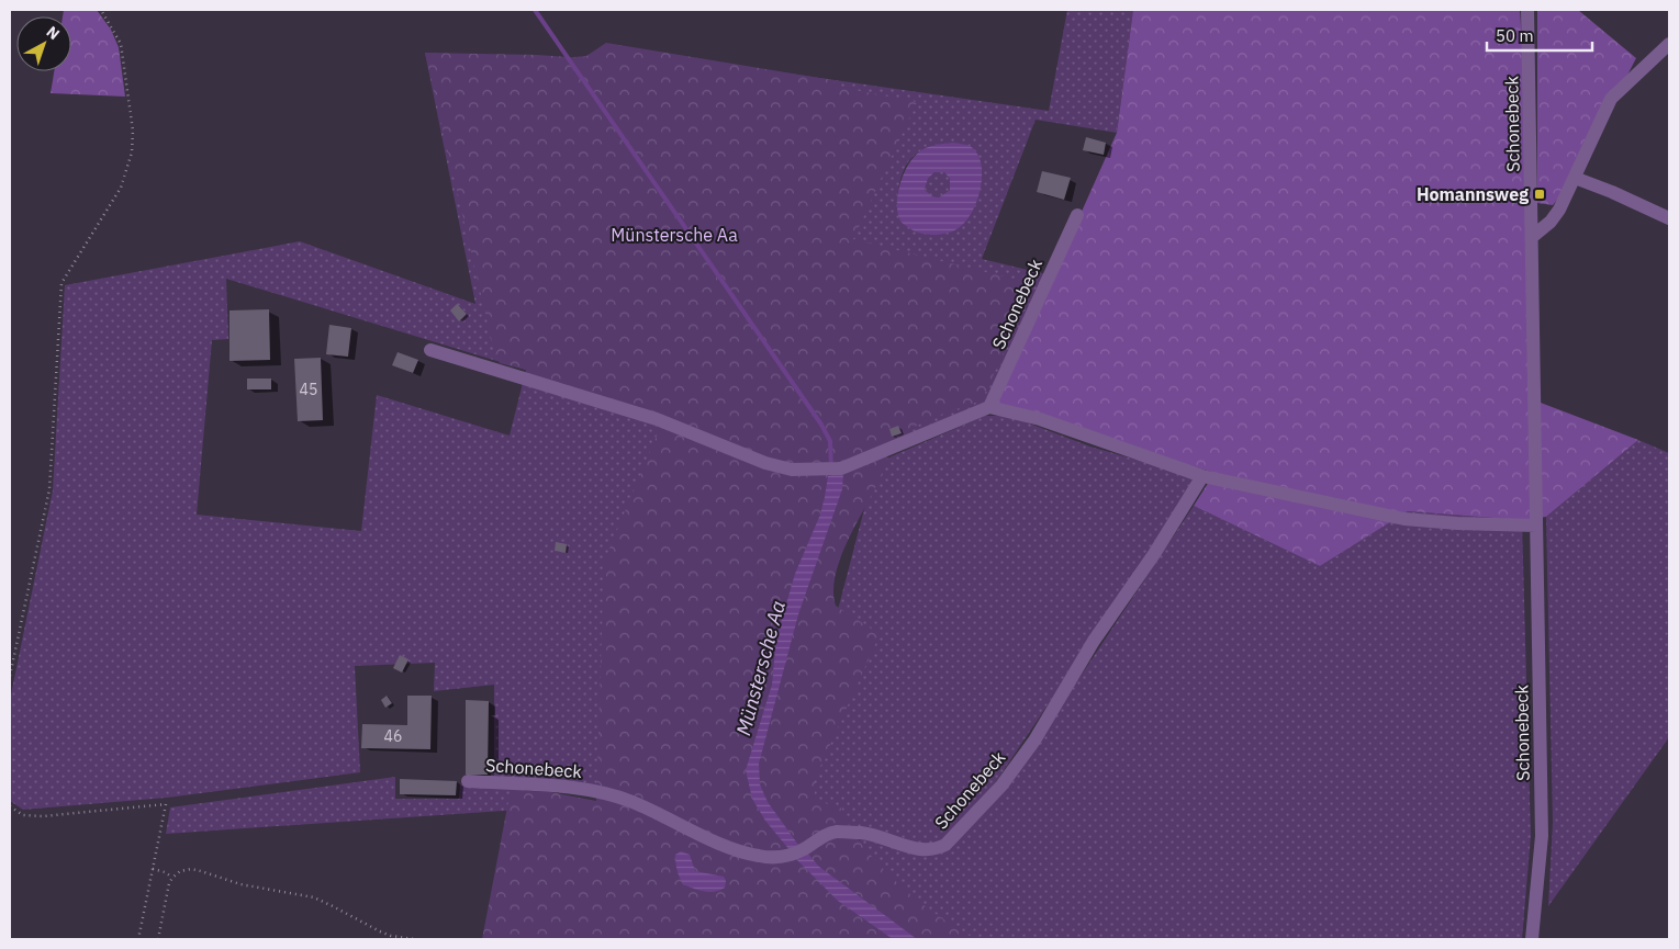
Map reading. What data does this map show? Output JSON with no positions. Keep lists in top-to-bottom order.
{
  "streets": {
    "street": ["Schonebeck"]
  },
  "water": ["Münstersche Aa"],
  "parks": ["Münstersche Aa"],
  "places": {
    "transit": ["Homannsweg"]
  },
  "house_numbers": ["45", "46"],
  "scale_bar": "50 m",
  "north": "top right"
}
